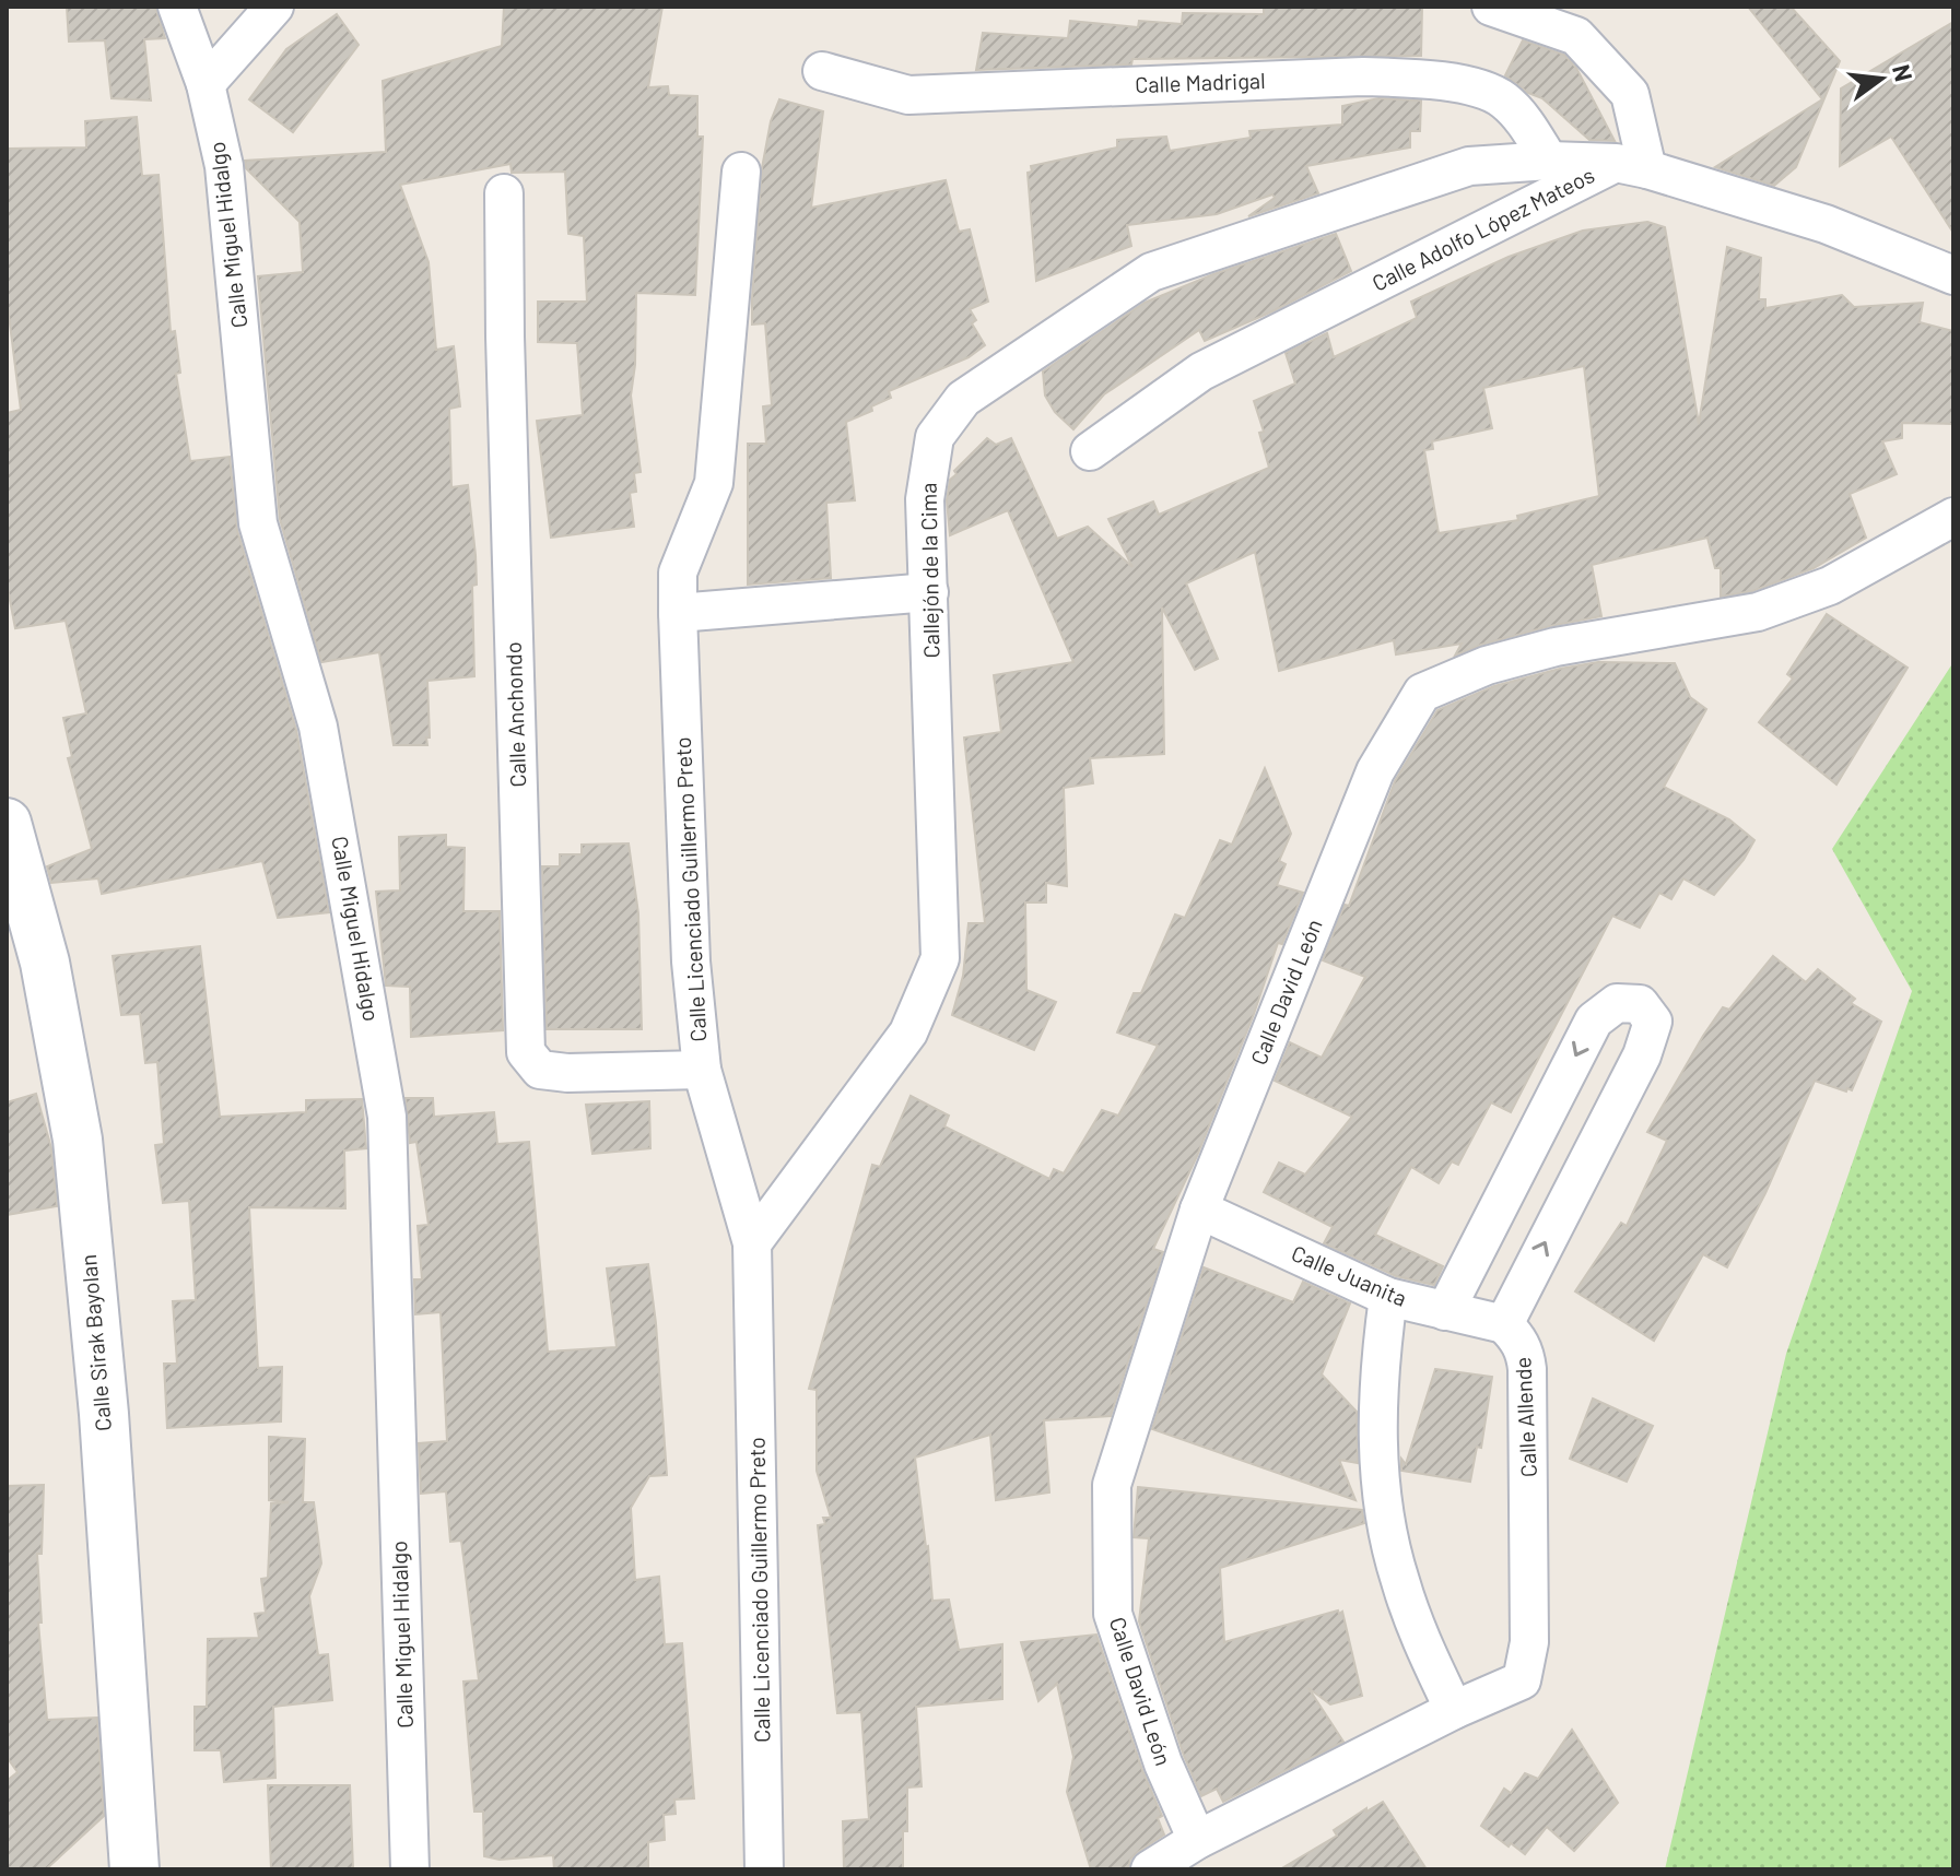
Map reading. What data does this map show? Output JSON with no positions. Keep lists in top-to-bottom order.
{
  "streets": {
    "main road": ["Calle Sirak Bayolan"],
    "street": [
      "Calle Madrigal",
      "Calle Adolfo López Mateos",
      "Calle Miguel Hidalgo",
      "Callejón de la Cima",
      "Calle Anchondo",
      "Calle Licenciado Guillermo Preto",
      "Calle David León",
      "Calle Juanita",
      "Calle Allende"
    ]
  },
  "crossings": [
    ["Calle Madrigal", "Callejón de la Cima"],
    ["Calle Adolfo López Mateos", "Callejón de la Cima"],
    ["Callejón de la Cima", "Calle Licenciado Guillermo Preto"],
    ["Calle Anchondo", "Calle Licenciado Guillermo Preto"],
    ["Calle David León", "Calle Juanita"],
    ["Calle David León", "Calle Allende"],
    ["Calle Juanita", "Calle Allende"]
  ],
  "north": "right"
}
